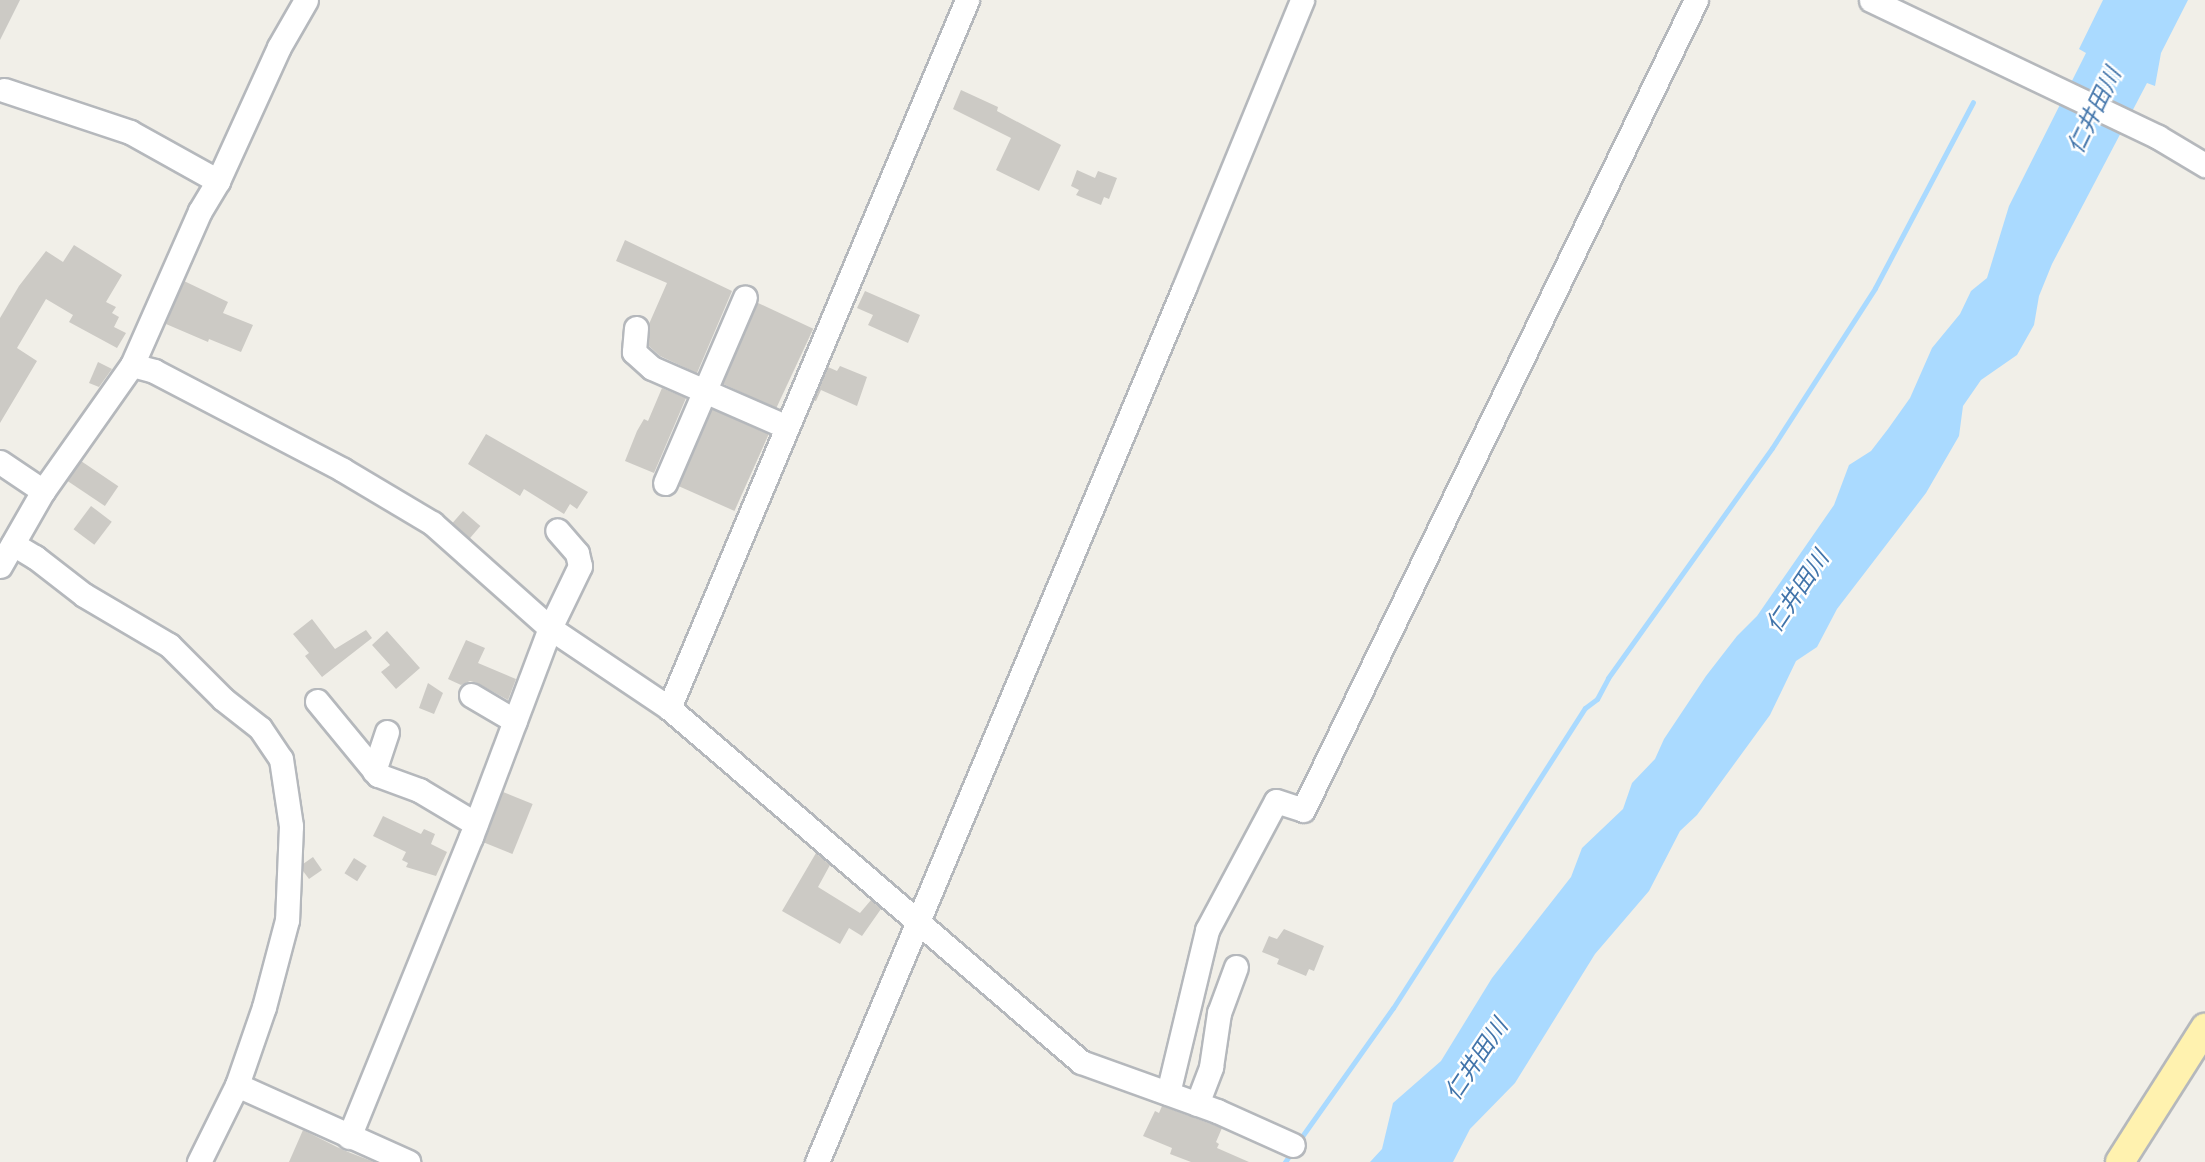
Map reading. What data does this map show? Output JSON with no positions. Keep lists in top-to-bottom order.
{
  "water": ["仁井田川"]
}
